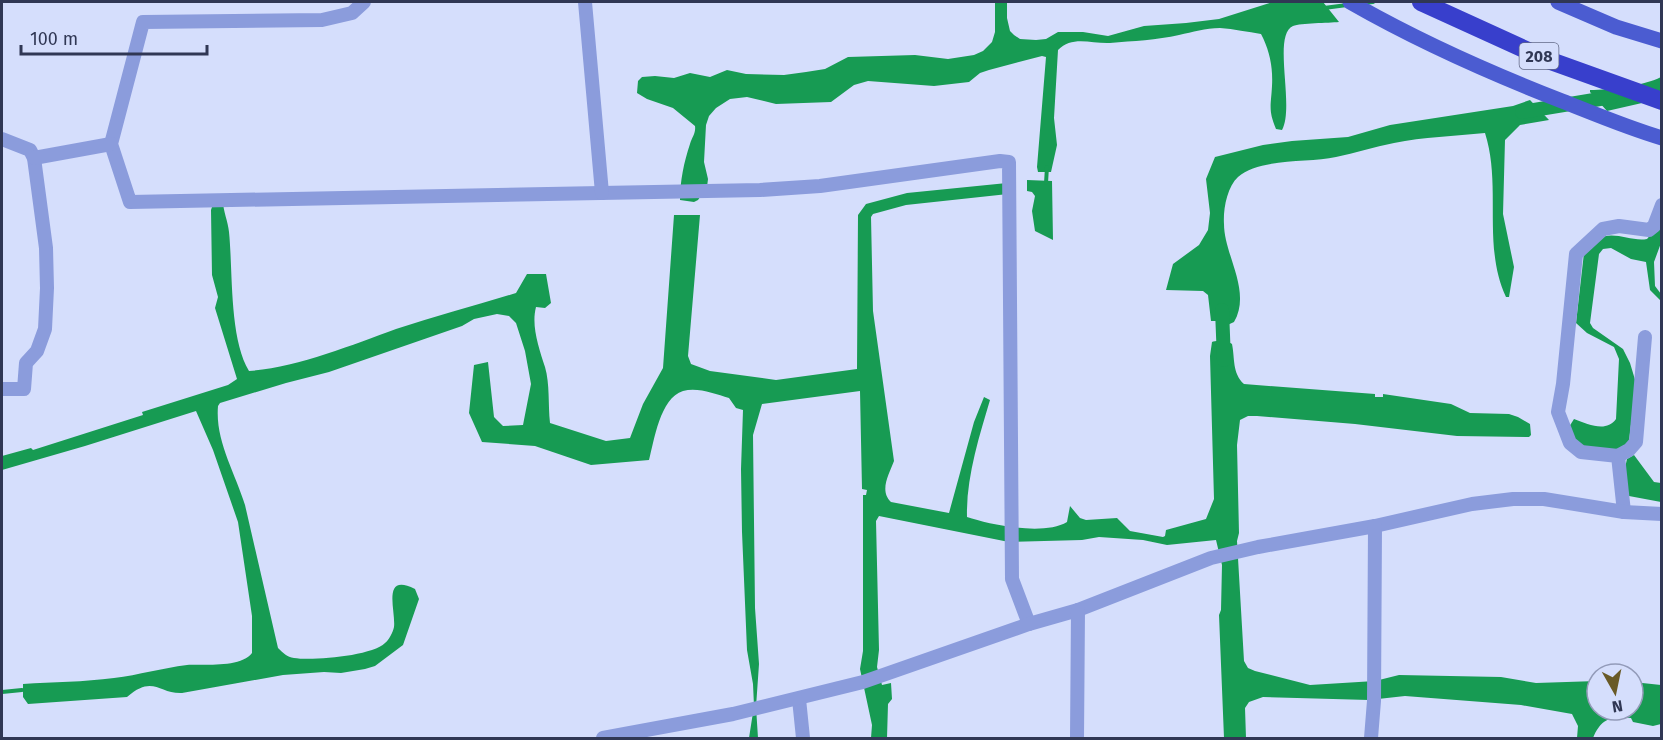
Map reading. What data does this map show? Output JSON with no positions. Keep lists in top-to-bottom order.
{
  "streets": {
    "highway": ["208"]
  },
  "scale_bar": "100 m",
  "north": "bottom"
}
